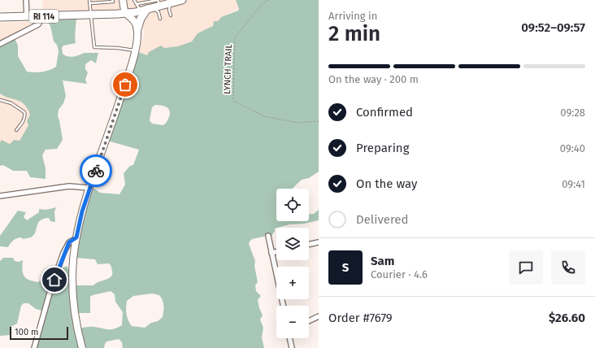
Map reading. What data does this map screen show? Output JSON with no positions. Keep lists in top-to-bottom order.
{
  "streets": {
    "main road": ["RI 114"],
    "path": ["LYNCH TRAIL"]
  },
  "scale_bar": "100 m",
  "page": {
    "heading": ["2 min", "Arriving in", "09:52–09:57"],
    "panel": [
      "Sam",
      "Courier · 4.6",
      "Order #7679",
      "$26.60"
    ],
    "bar": "On the way · 200 m",
    "list": [
      ["Confirmed", "09:28"],
      ["Preparing", "09:40"],
      ["On the way", "09:41"],
      "Delivered"
    ],
    "map_buttons": ["+", "−"],
    "round": "S",
    "scale": "100 m"
  }
}
